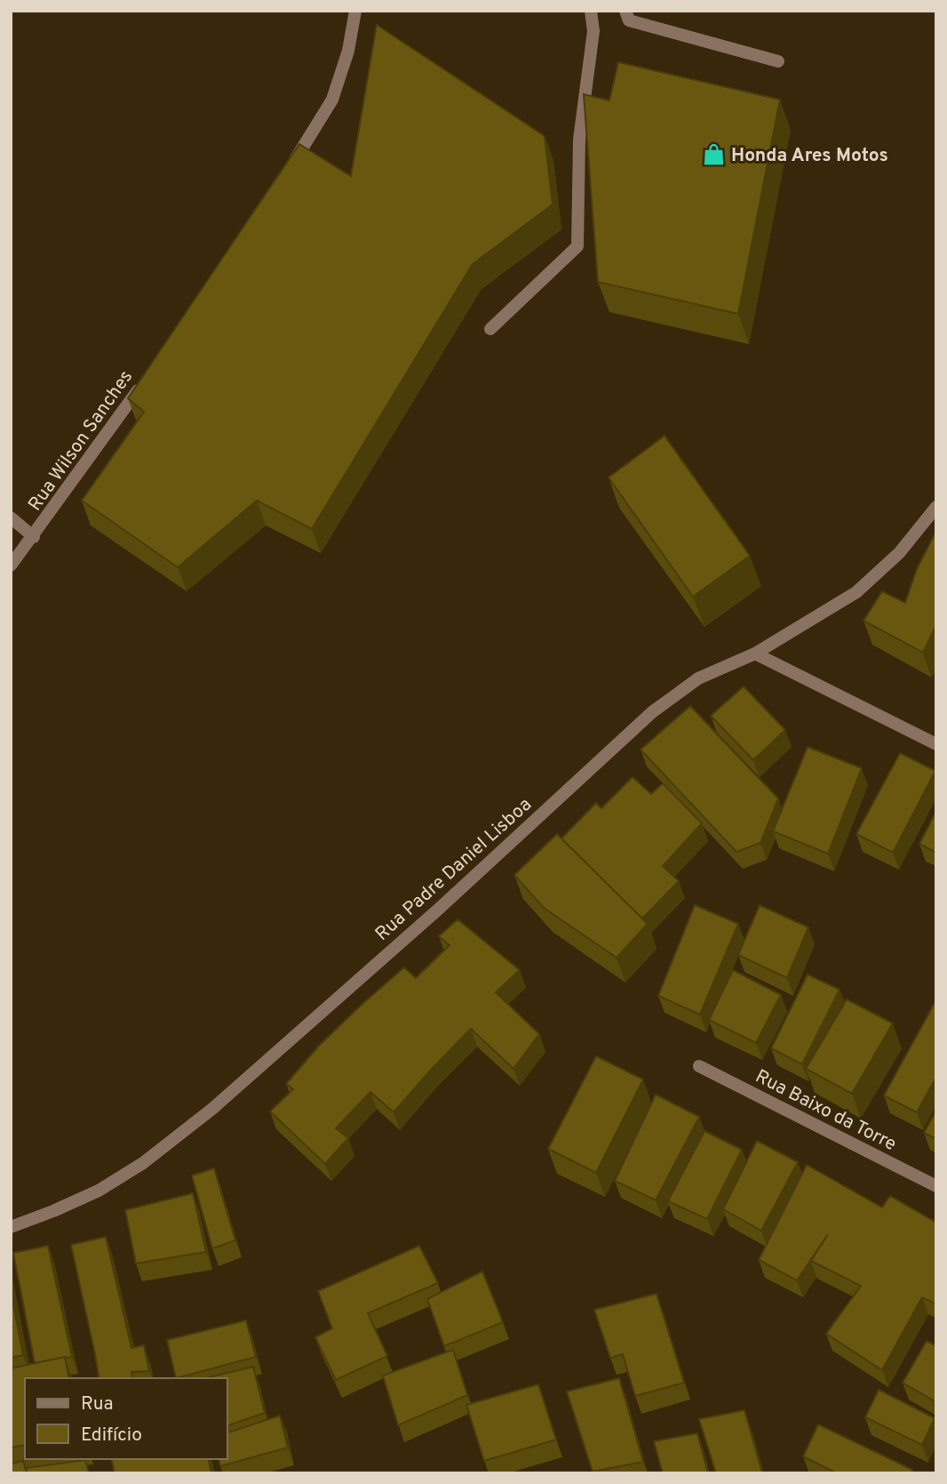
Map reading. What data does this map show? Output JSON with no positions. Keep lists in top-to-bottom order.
{
  "streets": {
    "street": ["Rua Wilson Sanches", "Rua Padre Daniel Lisboa", "Rua Baixo da Torre"]
  },
  "places": {
    "shop": ["Honda Ares Motos"]
  },
  "legend": ["Rua", "Edifício"]
}
